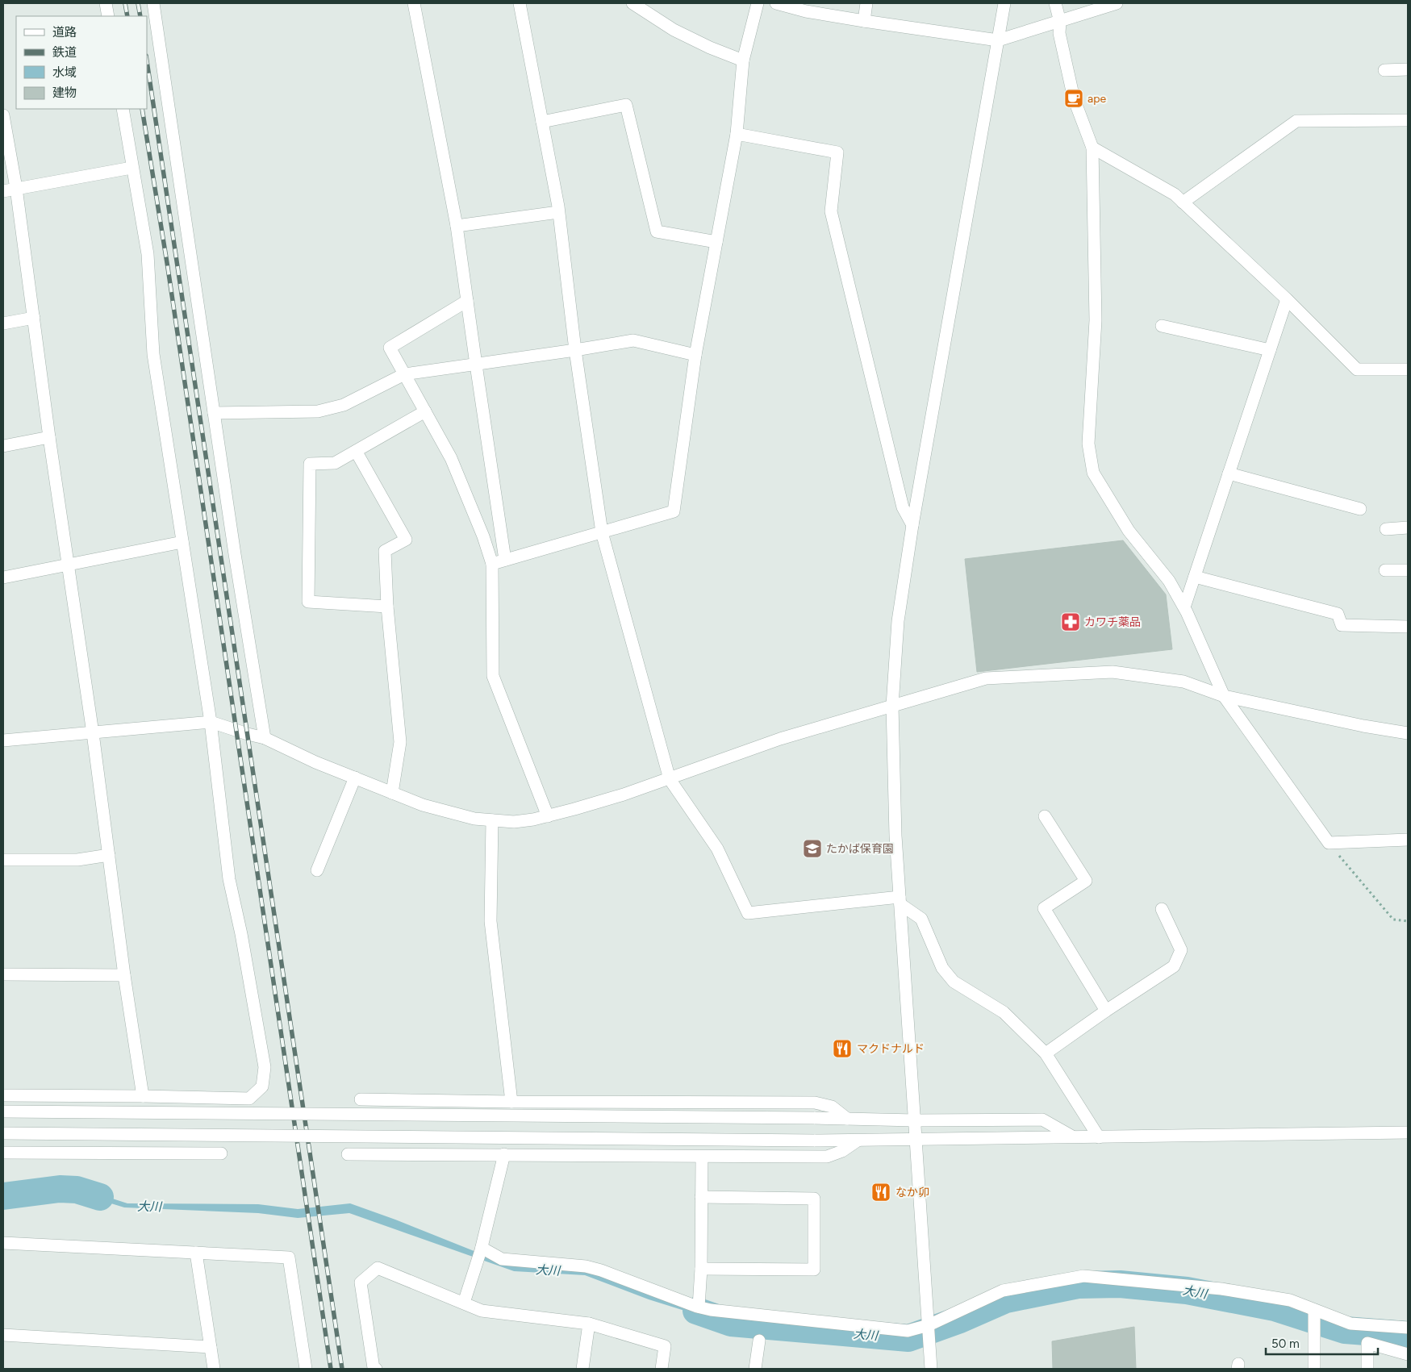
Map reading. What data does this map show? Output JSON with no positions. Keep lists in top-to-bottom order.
{
  "water": ["大川"],
  "places": {
    "cafe": ["ape"],
    "pharmacy": ["カワチ薬品"],
    "school or university": ["たかば保育園"],
    "restaurant": ["マクドナルド", "なか卯"]
  },
  "legend": [
    "道路",
    "鉄道",
    "水域",
    "建物"
  ],
  "scale_bar": "50 m"
}
